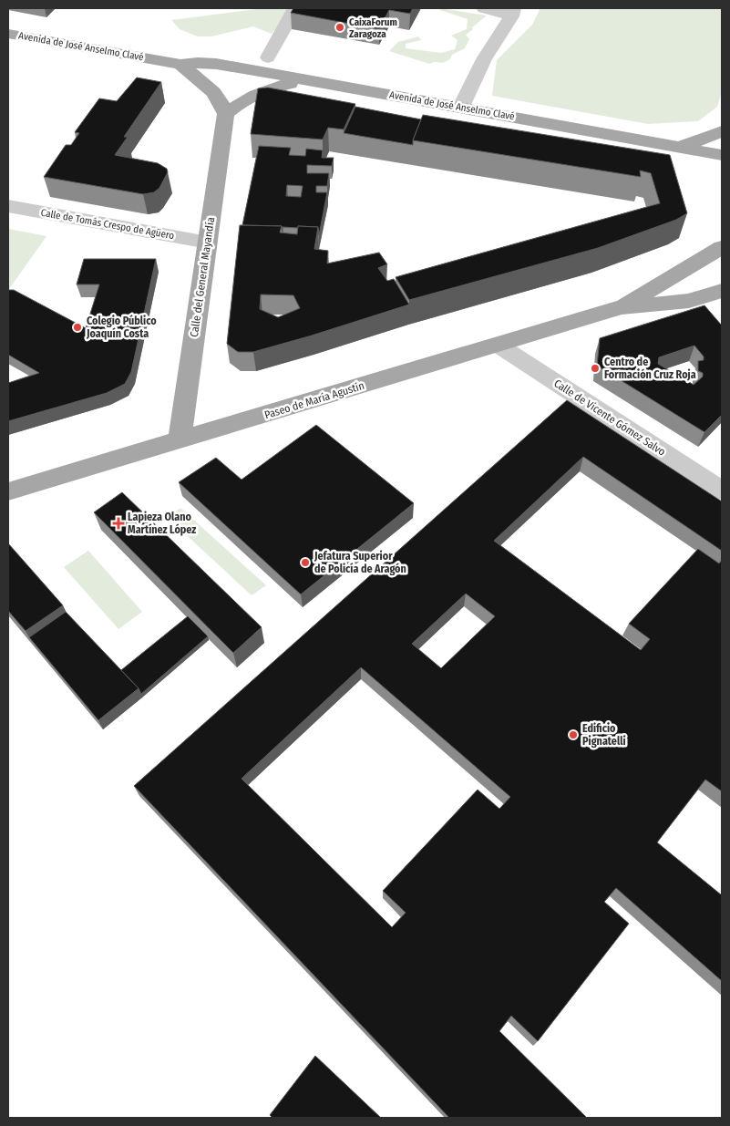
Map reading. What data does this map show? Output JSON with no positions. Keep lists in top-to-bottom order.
{
  "streets": {
    "main road": ["Avenida de José Anselmo Clavé", "Calle del General Mayandía", "Paseo de María Agustín"],
    "street": ["Calle de Tomás Crespo de Agüero", "Calle de Vicente Gómez Salvo"]
  },
  "crossings": [
    ["Avenida de José Anselmo Clavé", "Calle del General Mayandía"],
    ["Calle de Tomás Crespo de Agüero", "Calle del General Mayandía"],
    ["Calle del General Mayandía", "Paseo de María Agustín"],
    ["Paseo de María Agustín", "Calle de Vicente Gómez Salvo"]
  ],
  "places": {
    "other": [
      "CaixaForum Zaragoza",
      "Colegio Público Joaquín Costa",
      "Centro de Formación Cruz Roja",
      "Jefatura Superior de Policía de Aragón",
      "Edificio Pignatelli"
    ],
    "health": ["Lapieza Olano Martínez López"]
  }
}
